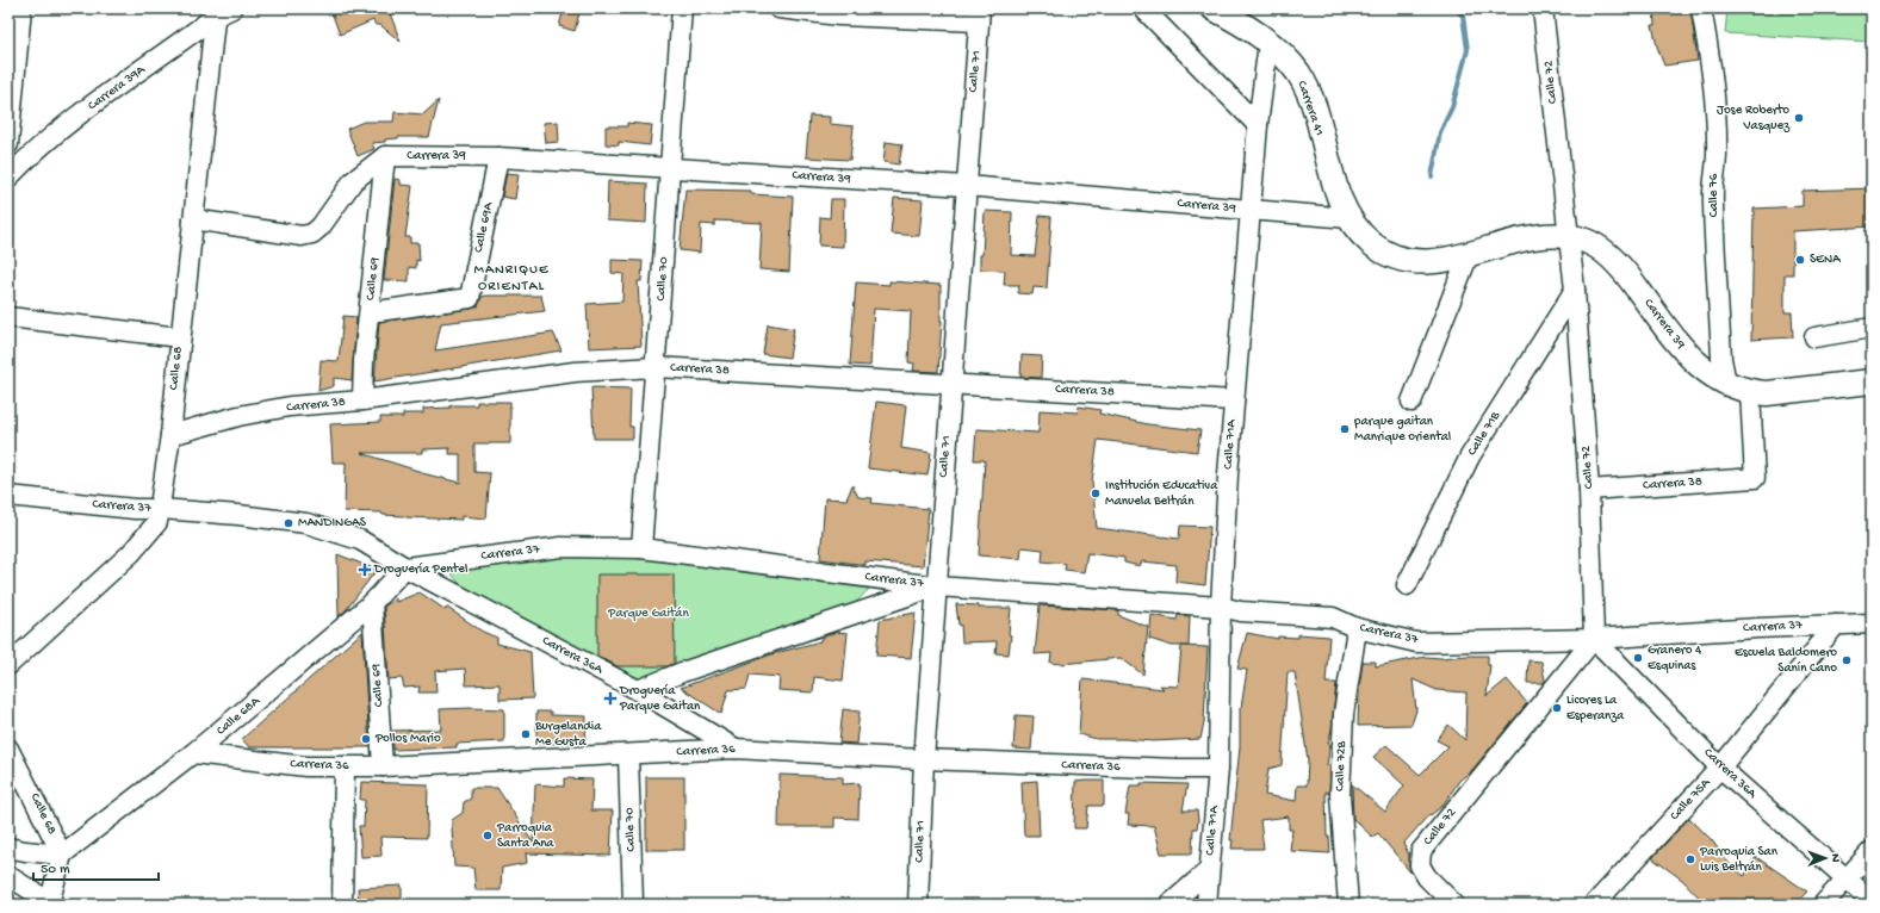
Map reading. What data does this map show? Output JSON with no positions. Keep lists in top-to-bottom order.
{
  "streets": {
    "main road": ["Carrera 41", "Carrera 39"],
    "street": [
      "Calle 71",
      "Calle 72",
      "Carrera 39A",
      "Calle 76",
      "Calle 69A",
      "Calle 69",
      "Calle 70",
      "Calle 68",
      "Carrera 38",
      "Calle 71B",
      "Calle 71A",
      "Carrera 37",
      "Carrera 36A",
      "Calle 68A",
      "Carrera 36",
      "Calle 72B",
      "Calle 75A"
    ]
  },
  "crossings": [
    ["Calle 71", "Carrera 39"],
    ["Calle 71", "Carrera 38"],
    ["Calle 71", "Carrera 37"],
    ["Calle 71", "Carrera 36"],
    ["Calle 72", "Carrera 39"],
    ["Calle 72", "Carrera 38"],
    ["Calle 72", "Calle 71B"],
    ["Calle 72", "Carrera 37"],
    ["Calle 72", "Carrera 36A"],
    ["Carrera 39A", "Calle 68"],
    ["Carrera 41", "Carrera 39"],
    ["Carrera 41", "Calle 71A"],
    ["Carrera 39", "Calle 76"],
    ["Carrera 39", "Calle 69A"],
    ["Carrera 39", "Calle 69"],
    ["Carrera 39", "Calle 70"],
    ["Carrera 39", "Carrera 38"],
    ["Carrera 39", "Calle 71A"],
    ["Calle 69A", "Calle 69"],
    ["Calle 69", "Carrera 38"],
    ["Calle 69", "Calle 68A"],
    ["Calle 69", "Carrera 36"],
    ["Calle 70", "Carrera 38"],
    ["Calle 70", "Carrera 37"],
    ["Calle 70", "Carrera 36"],
    ["Calle 68", "Carrera 38"],
    ["Calle 68", "Carrera 37"],
    ["Calle 68", "Calle 68A"],
    ["Carrera 38", "Calle 71A"],
    ["Calle 71A", "Carrera 37"],
    ["Calle 71A", "Carrera 36"],
    ["Carrera 37", "Carrera 36A"],
    ["Carrera 37", "Calle 68A"],
    ["Carrera 37", "Calle 72B"],
    ["Carrera 37", "Calle 75A"],
    ["Carrera 36A", "Calle 68A"],
    ["Carrera 36A", "Carrera 36"],
    ["Carrera 36A", "Calle 75A"],
    ["Calle 68A", "Carrera 36"]
  ],
  "districts": ["MANRIQUE ORIENTAL"],
  "parks": ["Parque Gaitán"],
  "places": {
    "other": [
      "Jose Roberto Vasquez",
      "SENA",
      "parque gaitan Manrique oriental",
      "Institución Educativa Manuela Beltrán",
      "MANDINGAS",
      "Granero 4 Esquinas",
      "Escuela Baldomero Sanín Cano",
      "Licores La Esperanza",
      "Burgelandia Me Gusta",
      "Pollos Mario",
      "Parroquia Santa Ana",
      "Parroquia San Luis Beltrán"
    ],
    "health": ["Droguería Pentel", "Droguería Parque Gaitan"]
  },
  "scale_bar": "50 m",
  "north": "right"
}
